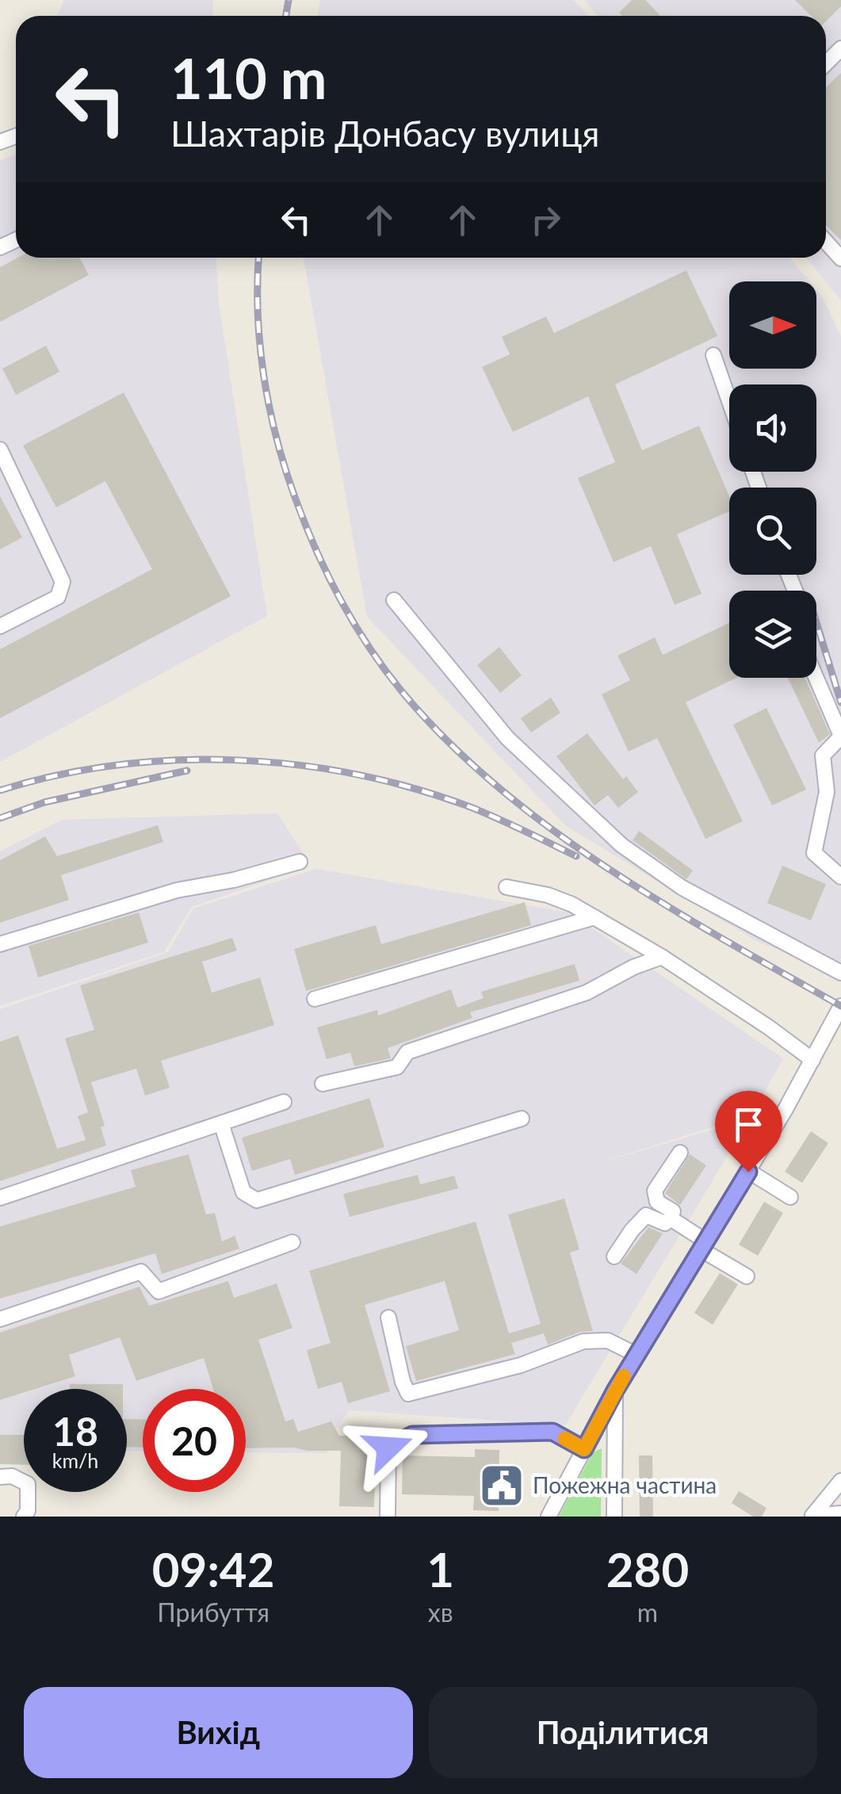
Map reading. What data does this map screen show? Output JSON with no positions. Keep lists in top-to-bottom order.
{
  "places": {
    "public building": ["Пожежна частина"]
  },
  "north": "right",
  "page": {
    "turn": ["110 m", "Шахтарів Донбасу вулиця"],
    "speed": "18 km/h",
    "limit": "20",
    "eta": [
      "09:42",
      "Прибуття",
      "1",
      "хв",
      "280",
      "m"
    ],
    "buttons": ["Вихід", "Поділитися"]
  }
}
